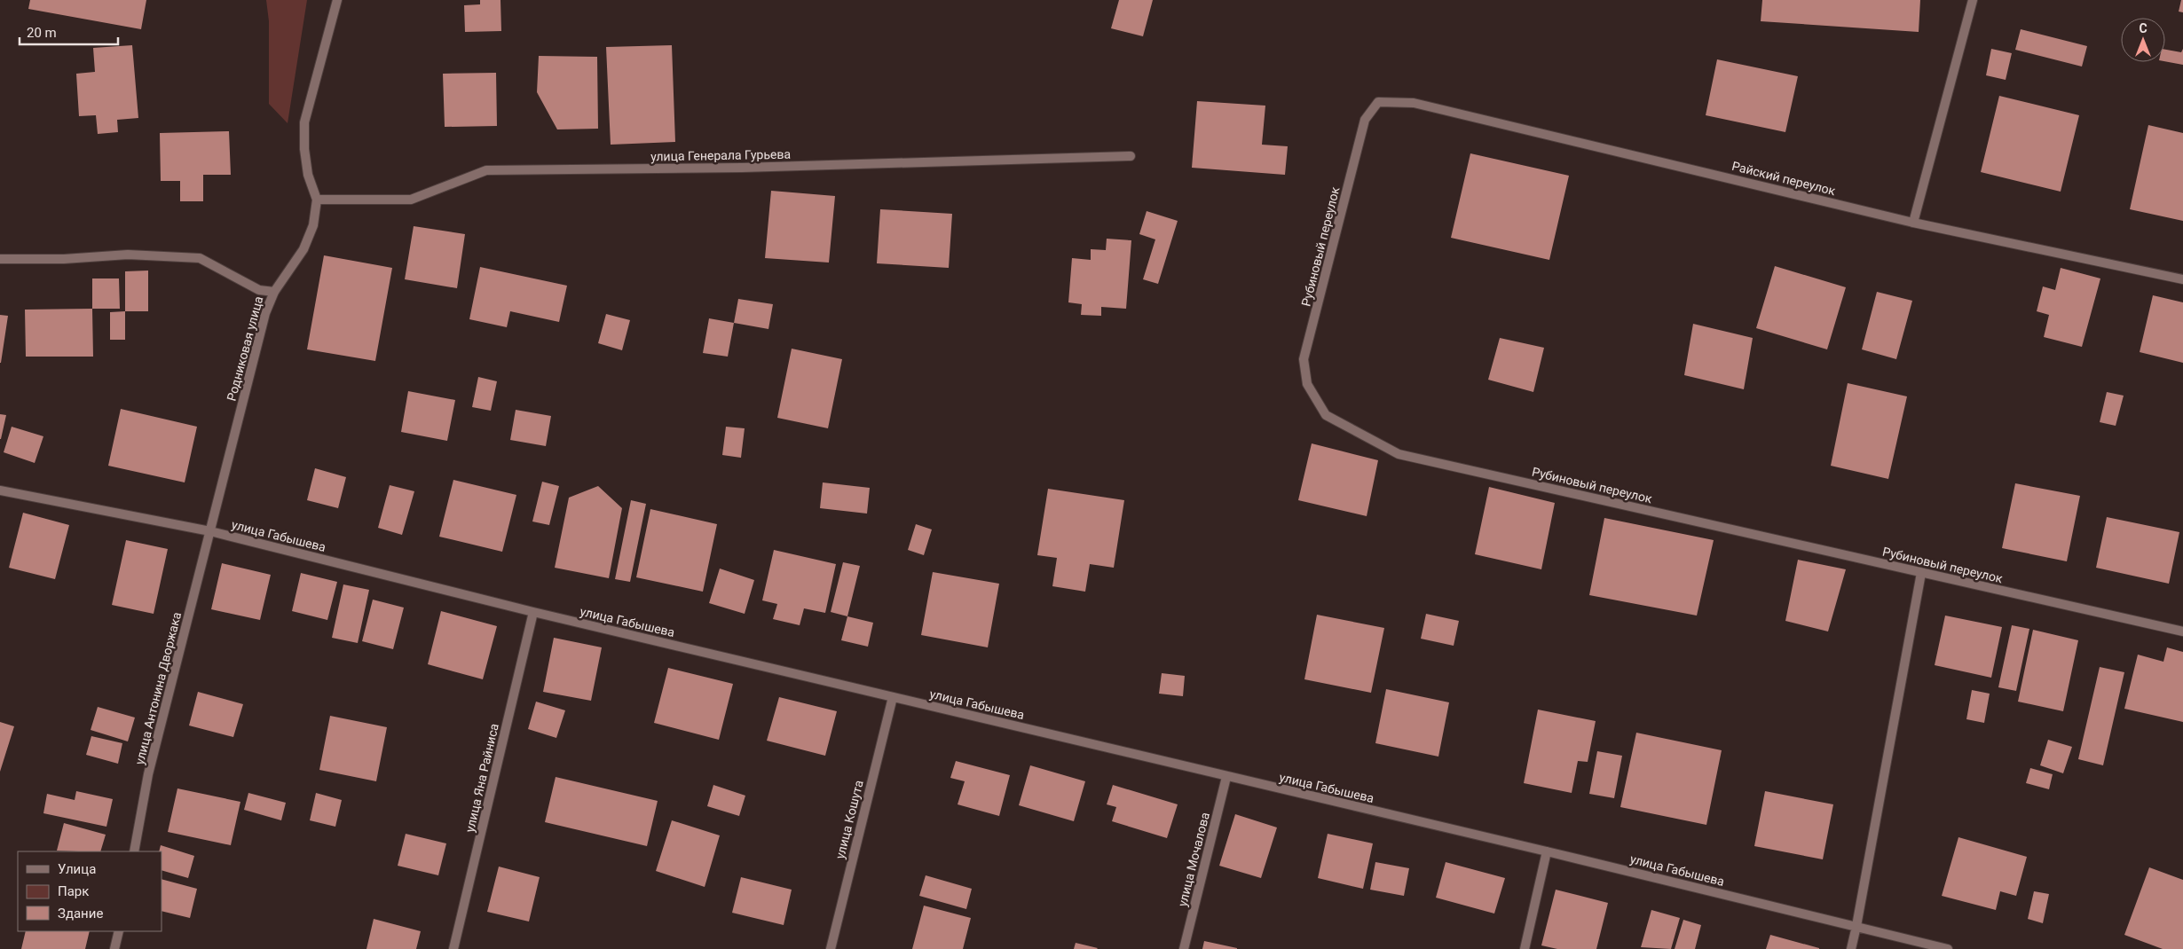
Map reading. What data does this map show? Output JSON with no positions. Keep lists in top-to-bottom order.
{
  "streets": {
    "street": [
      "улица Генерала Гурьева",
      "Райский переулок",
      "Рубиновый переулок",
      "Родниковая улица",
      "улица Габышева",
      "улица Антонина Дворжака",
      "улица Яна Райниса",
      "улица Кошута",
      "улица Мочалова"
    ]
  },
  "crossings": [
    ["улица Генерала Гурьева", "Родниковая улица"],
    ["Райский переулок", "Рубиновый переулок"],
    ["Родниковая улица", "улица Габышева"],
    ["Родниковая улица", "улица Антонина Дворжака"],
    ["улица Габышева", "улица Антонина Дворжака"],
    ["улица Габышева", "улица Яна Райниса"],
    ["улица Габышева", "улица Кошута"],
    ["улица Габышева", "улица Мочалова"]
  ],
  "legend": ["Улица", "Парк", "Здание"],
  "scale_bar": "20 m",
  "north": "top"
}
